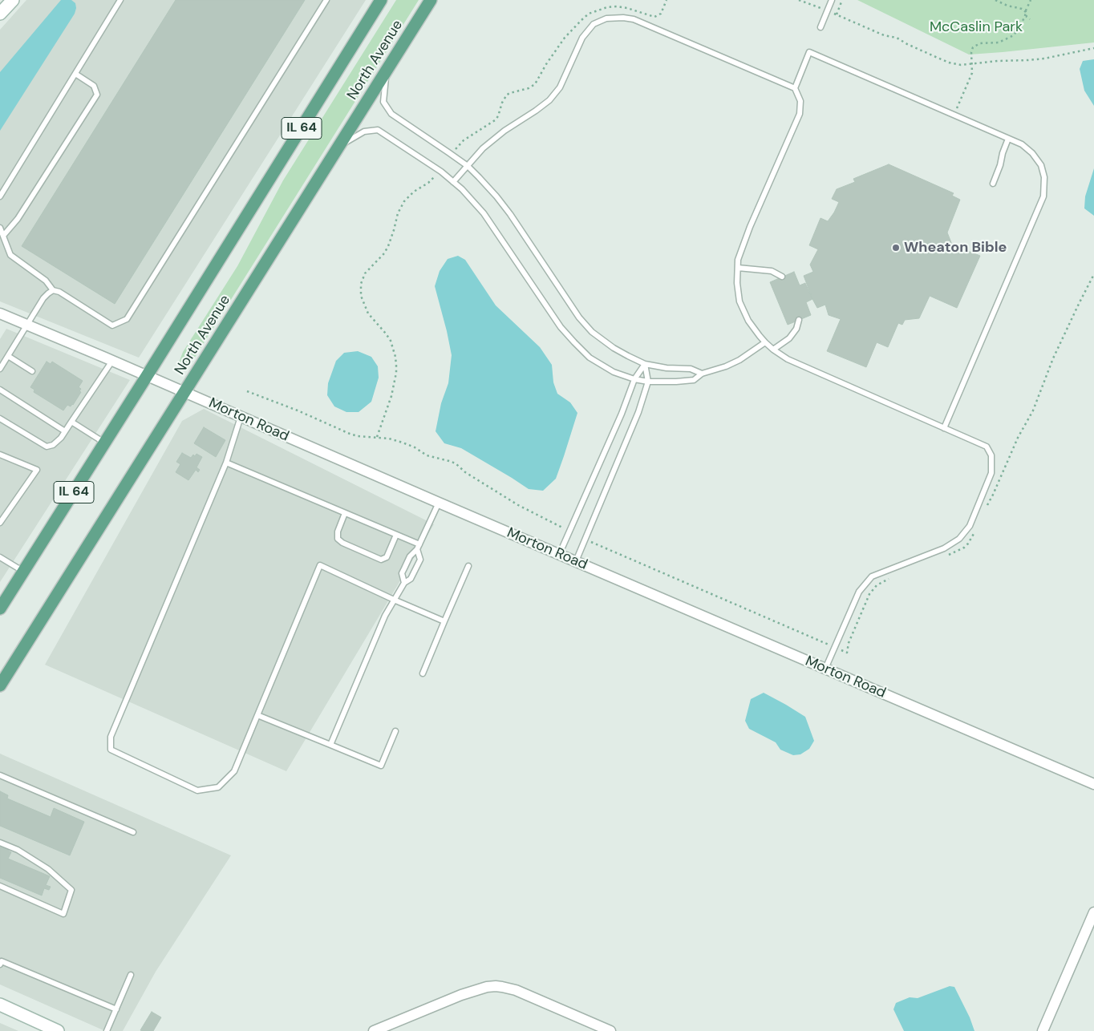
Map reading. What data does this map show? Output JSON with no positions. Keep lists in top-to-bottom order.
{
  "streets": {
    "main road": ["North Avenue", "IL 64"],
    "street": ["Morton Road"]
  },
  "crossings": [
    ["North Avenue", "Morton Road"]
  ],
  "parks": ["McCaslin Park"],
  "places": ["Wheaton Bible"]
}
